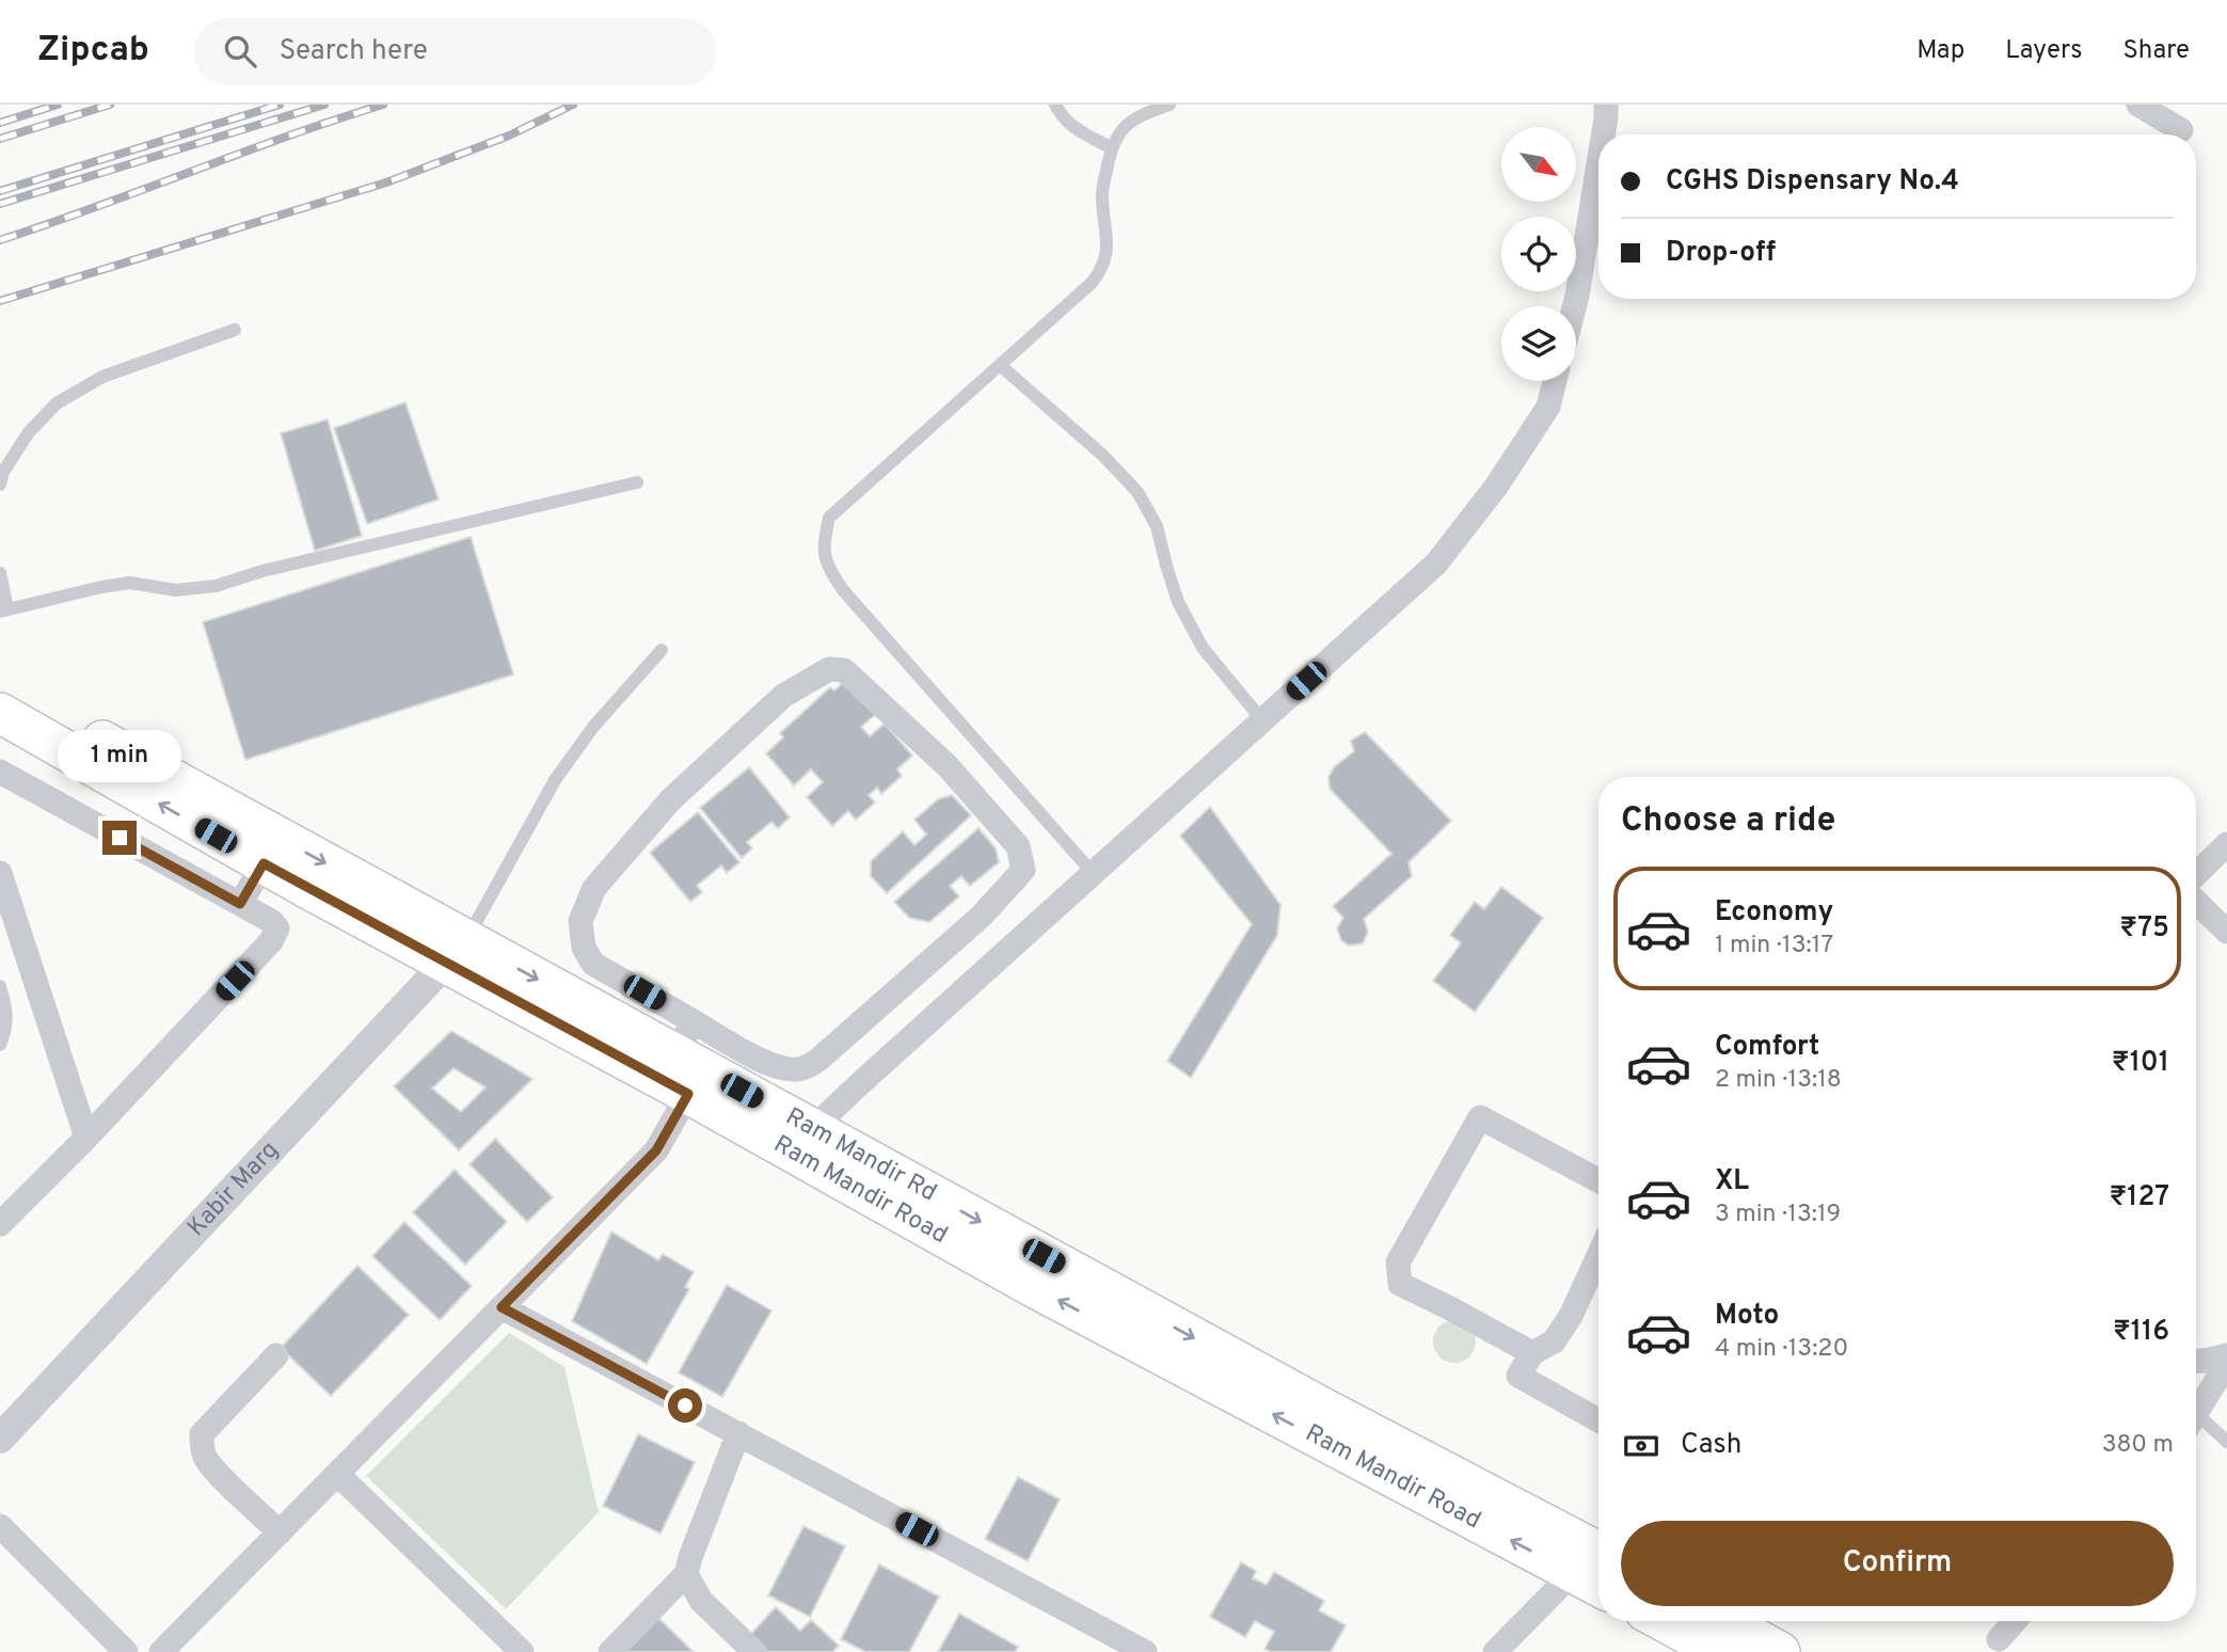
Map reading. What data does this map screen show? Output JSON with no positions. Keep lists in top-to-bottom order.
{
  "streets": {
    "main road": ["Ram Mandir Rd", "Ram Mandir Road"],
    "street": ["Kabir Marg"]
  },
  "crossings": [
    ["Ram Mandir Rd", "Kabir Marg"],
    ["Ram Mandir Rd", "Ram Mandir Road"],
    ["Kabir Marg", "Ram Mandir Road"]
  ],
  "north": "bottom right",
  "page": {
    "header": "Zipcab",
    "search": "Search here",
    "nav": ["Map", "Layers", "Share"],
    "banner": ["CGHS Dispensary No.4", "Drop-off"],
    "bubble": "1 min",
    "heading": "Choose a ride",
    "list": [
      {
        "name": "Economy",
        "note": "1 min · 13:17",
        "value": "₹75"
      },
      {
        "name": "Comfort",
        "note": "2 min · 13:18",
        "value": "₹101"
      },
      {
        "name": "XL",
        "note": "3 min · 13:19",
        "value": "₹127"
      },
      {
        "name": "Moto",
        "note": "4 min · 13:20",
        "value": "₹116"
      }
    ],
    "pay": ["Cash", "380 m"],
    "buttons": "Confirm"
  }
}
